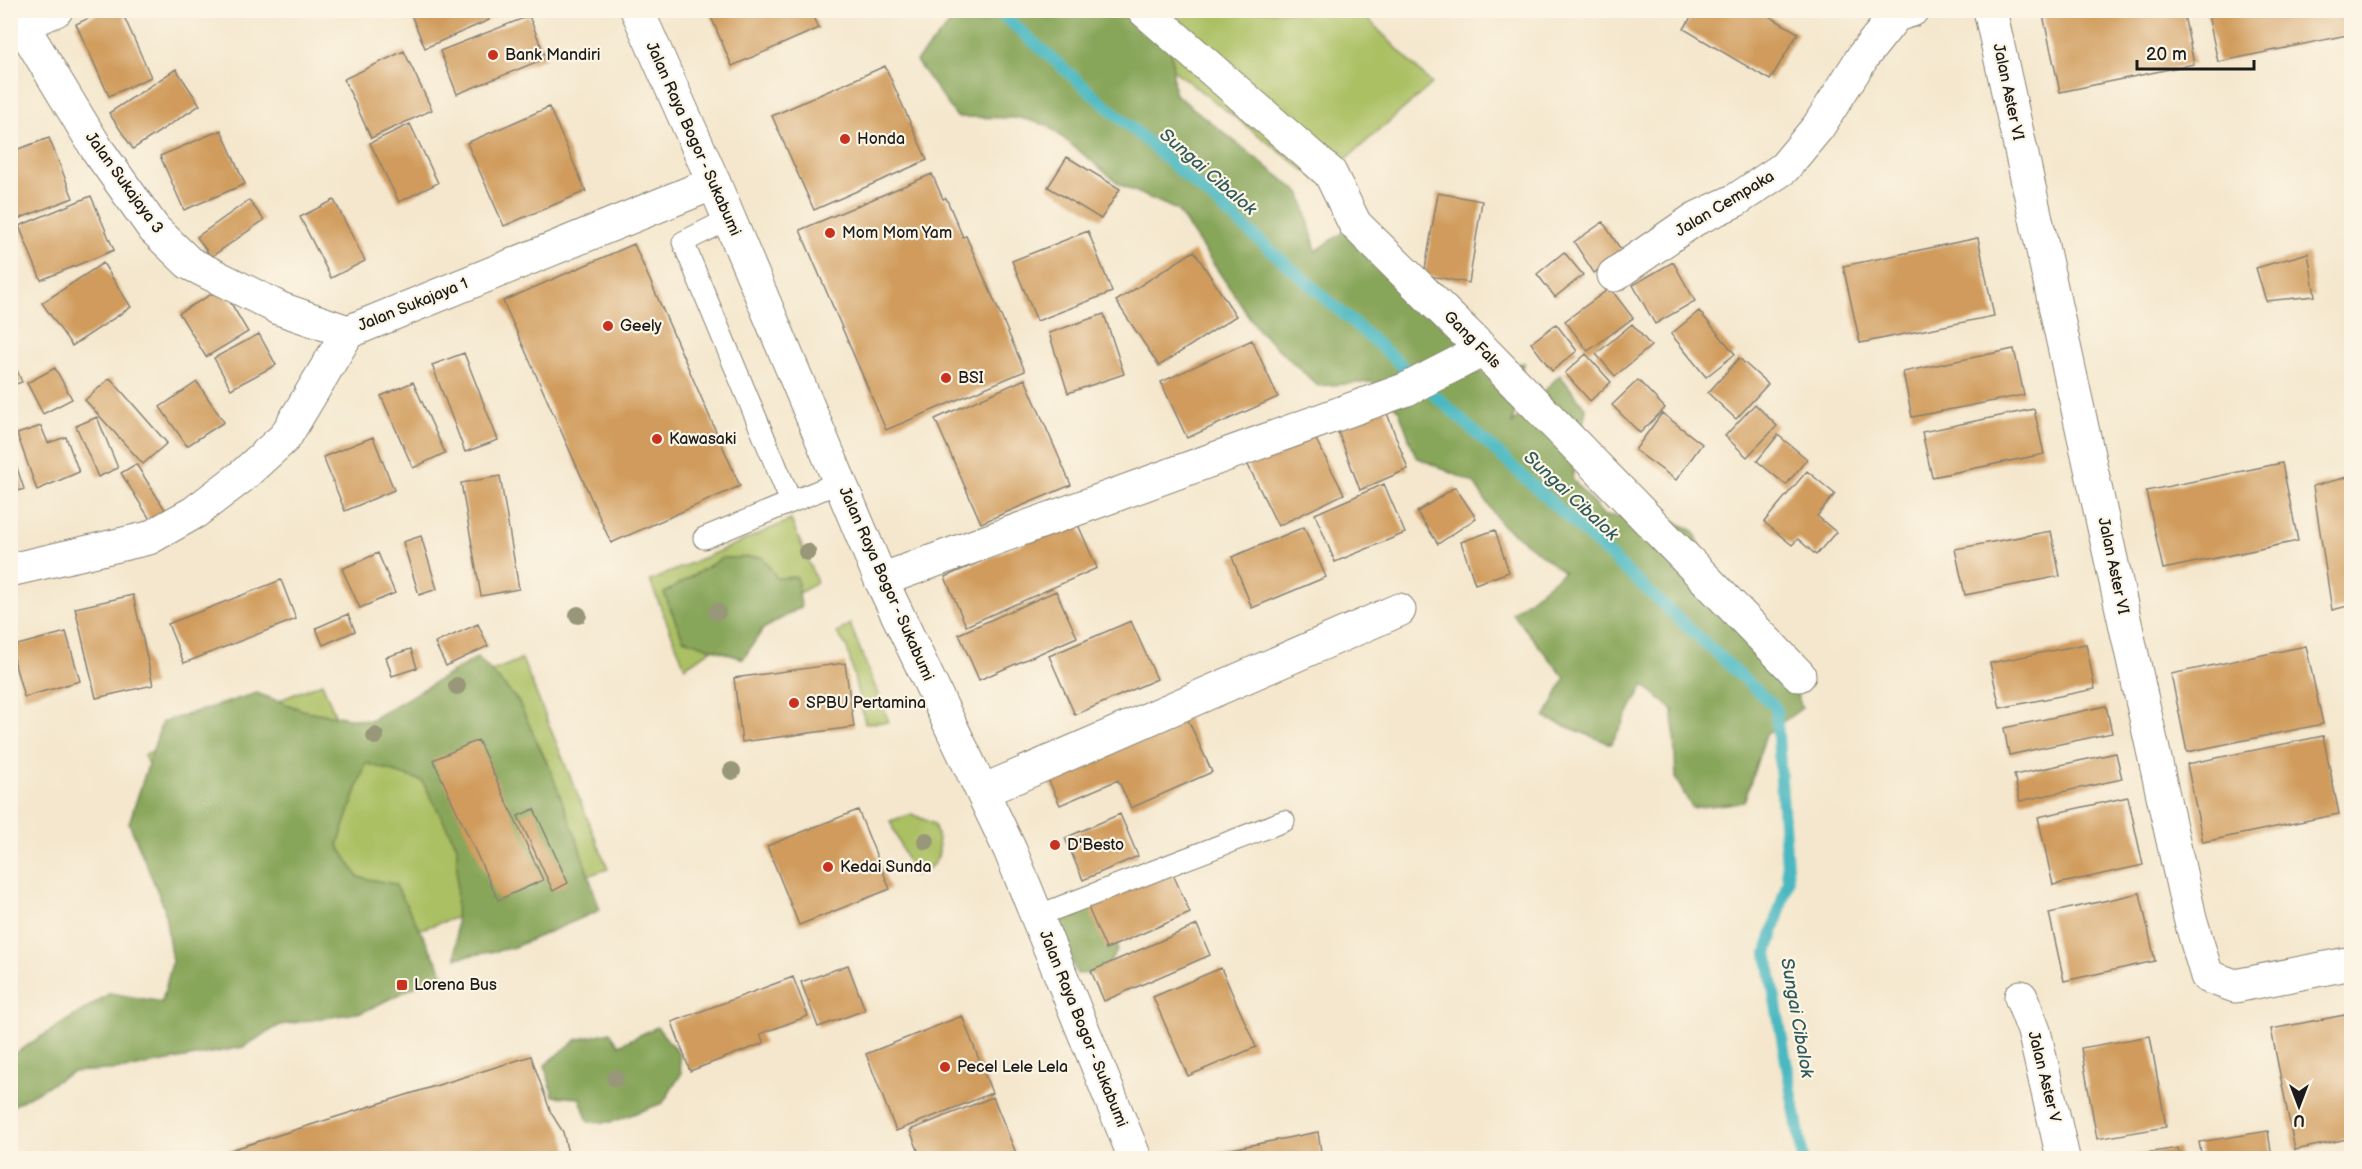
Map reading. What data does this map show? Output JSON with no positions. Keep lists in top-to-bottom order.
{
  "streets": {
    "main road": [
      "Jalan Aster VI",
      "Jalan Raya Bogor - Sukabumi",
      "Jalan Sukajaya 3",
      "Jalan Cempaka",
      "Jalan Sukajaya 1",
      "Gang Fals",
      "Jalan Aster V"
    ]
  },
  "crossings": [
    ["Jalan Raya Bogor - Sukabumi", "Jalan Sukajaya 1"],
    ["Jalan Sukajaya 3", "Jalan Sukajaya 1"]
  ],
  "water": ["Sungai Cibalok"],
  "places": {
    "other": [
      "Bank Mandiri",
      "Honda",
      "Mom Mom Yam",
      "Geely",
      "BSI",
      "Kawasaki",
      "SPBU Pertamina",
      "D'Besto",
      "Kedai Sunda",
      "Pecel Lele Lela"
    ],
    "transit": ["Lorena Bus"]
  },
  "scale_bar": "20 m",
  "north": "bottom"
}
